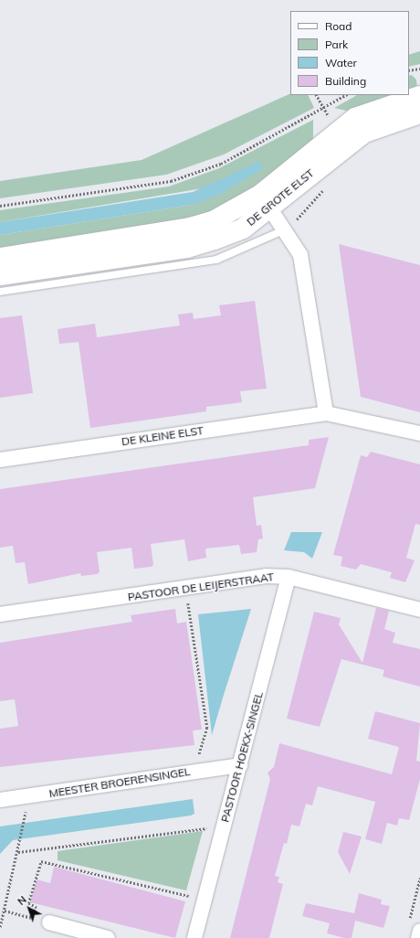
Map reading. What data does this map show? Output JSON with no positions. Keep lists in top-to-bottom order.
{
  "streets": {
    "main road": ["DE GROTE ELST"],
    "street": [
      "DE KLEINE ELST",
      "PASTOOR DE LEIJERSTRAAT",
      "PASTOOR HOEKX-SINGEL",
      "MEESTER BROERENSINGEL"
    ]
  },
  "crossings": [
    ["PASTOOR DE LEIJERSTRAAT", "PASTOOR HOEKX-SINGEL"],
    ["PASTOOR HOEKX-SINGEL", "MEESTER BROERENSINGEL"]
  ],
  "legend": [
    "Road",
    "Park",
    "Water",
    "Building"
  ],
  "north": "top left"
}
